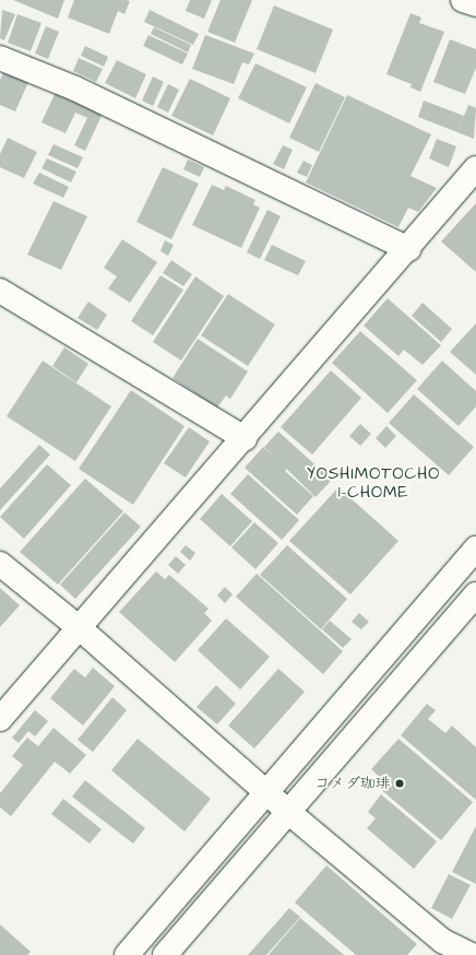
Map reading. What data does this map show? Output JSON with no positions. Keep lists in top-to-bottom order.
{
  "districts": ["YOSHIMOTOCHO 1-CHOME"],
  "places": ["コメダ珈琲"]
}
